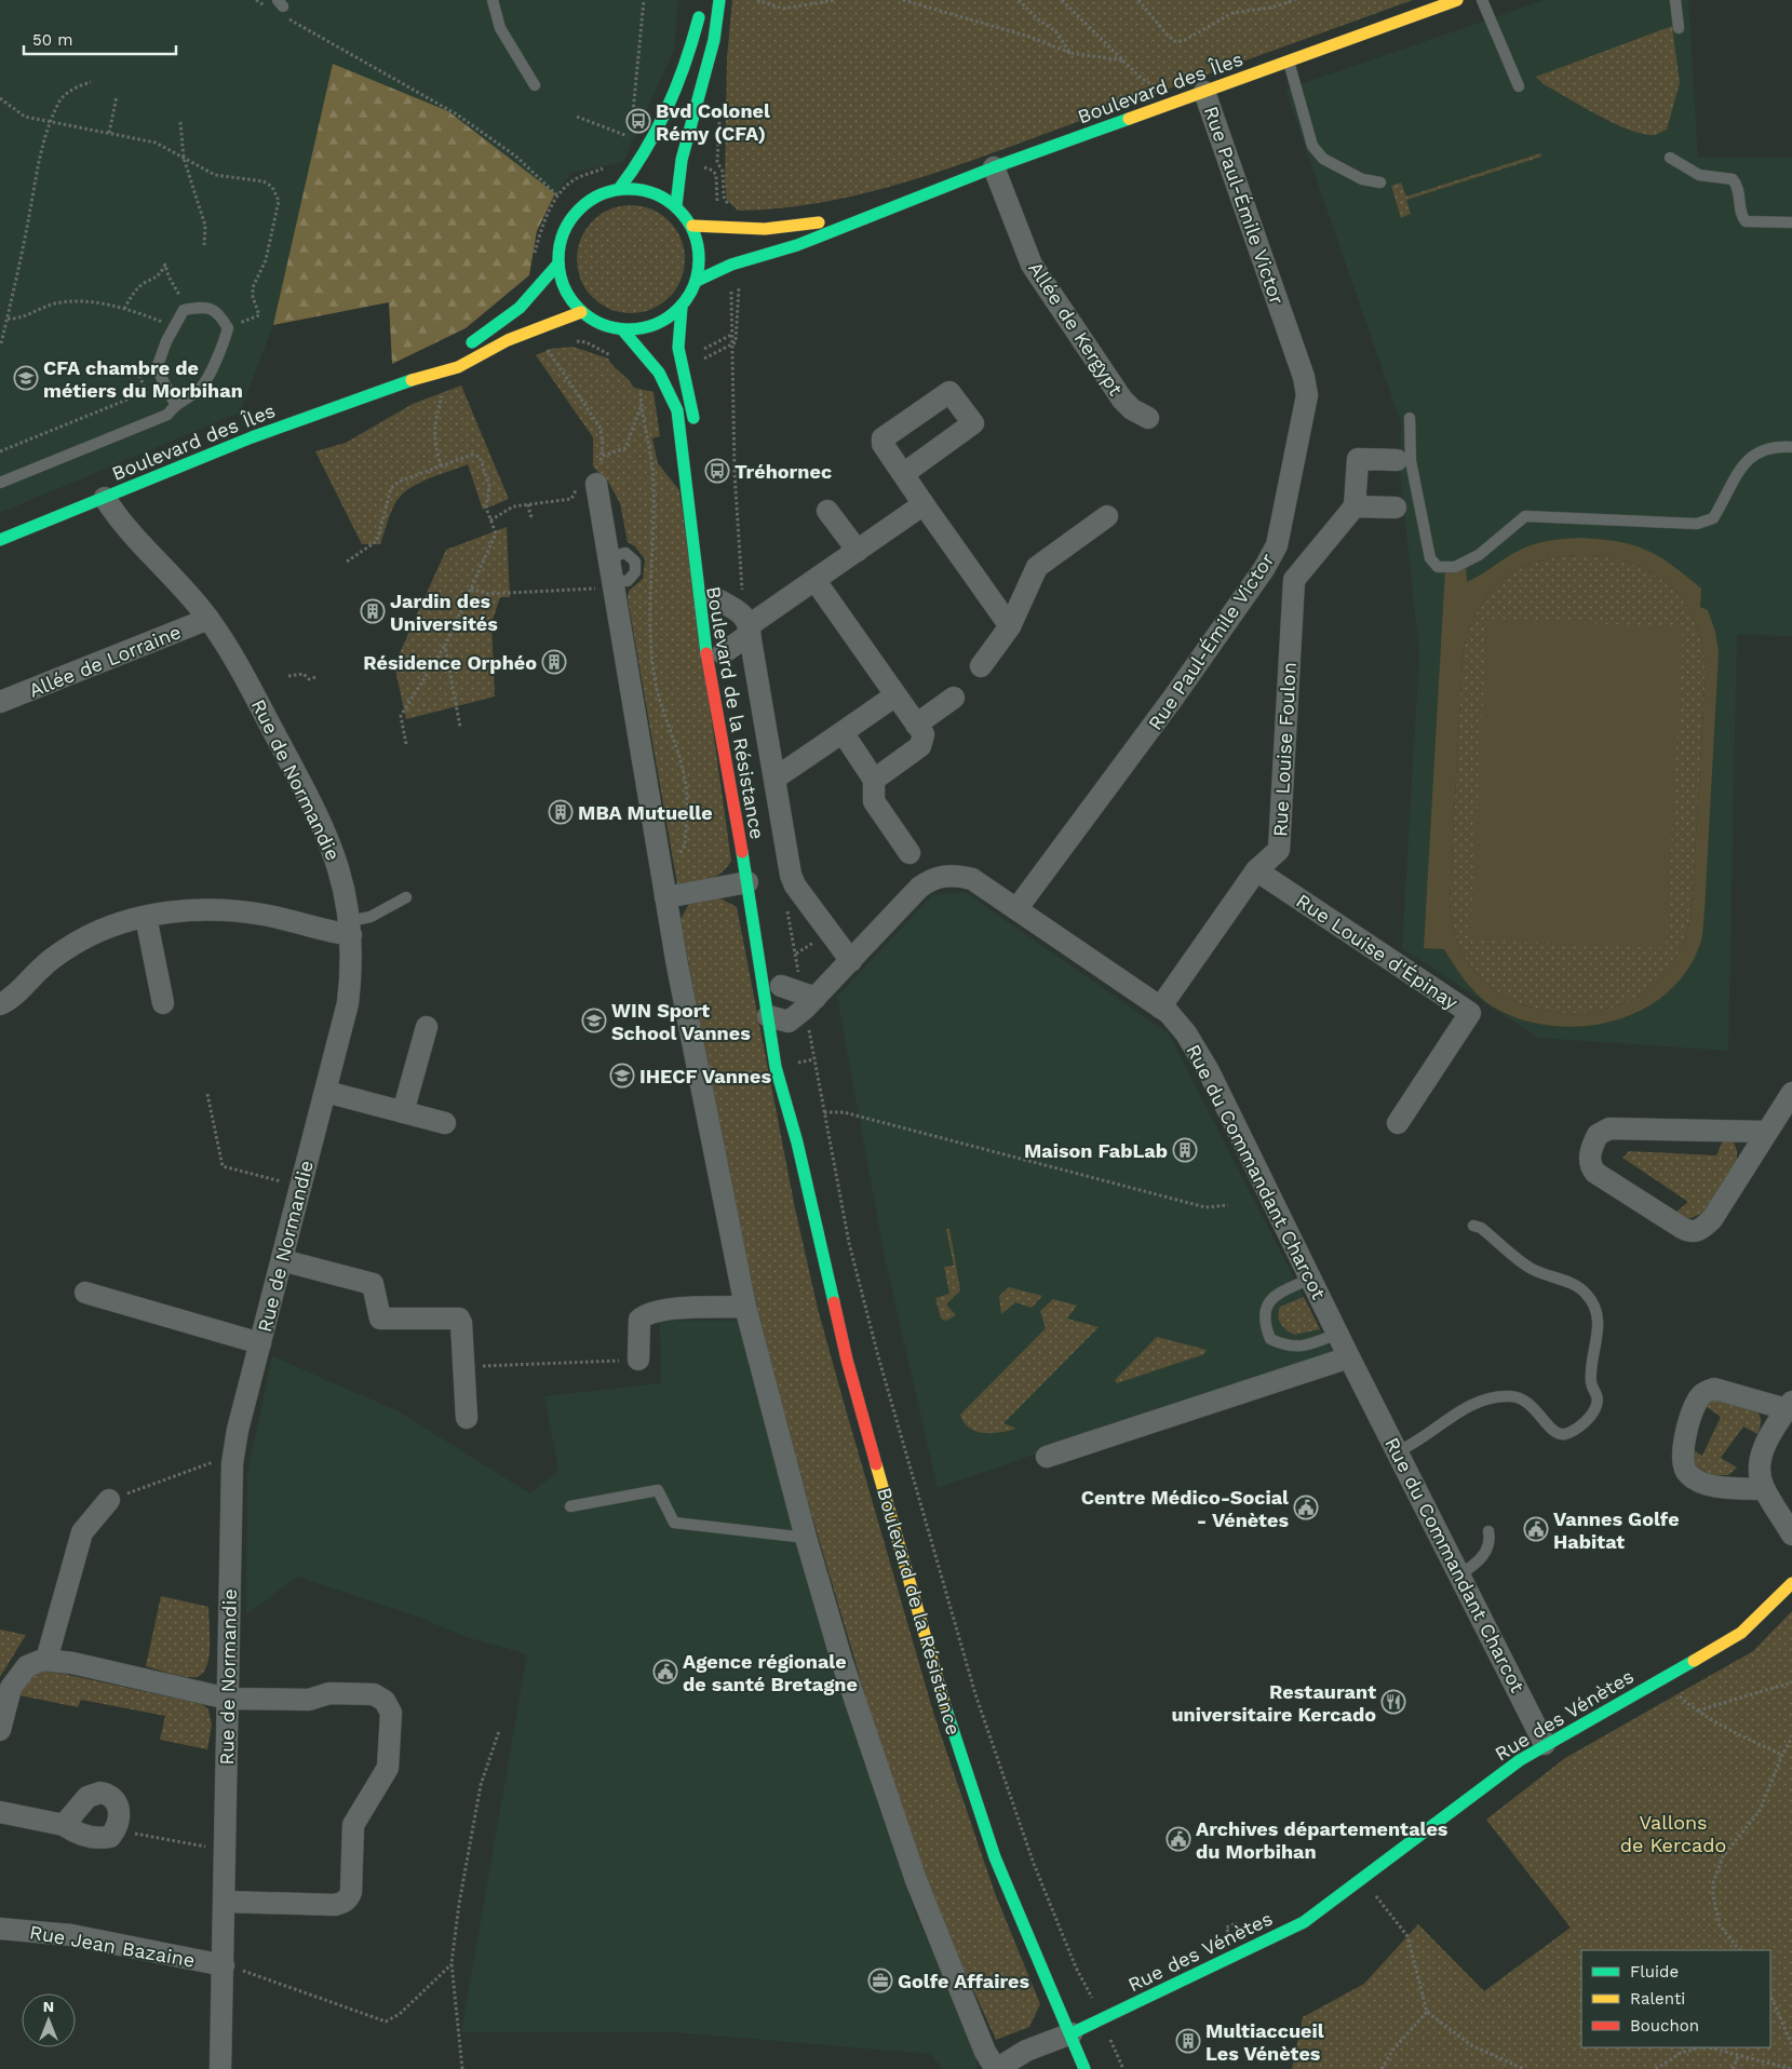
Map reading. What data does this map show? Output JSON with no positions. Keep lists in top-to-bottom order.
{
  "streets": {
    "main road": ["Boulevard des Îles", "Boulevard de la Résistance", "Rue des Vénètes"],
    "street": [
      "Rue Paul-Émile Victor",
      "Allée de Kergypt",
      "Allée de Lorraine",
      "Rue Louise Foulon",
      "Rue de Normandie",
      "Rue Louise d'Épinay",
      "Rue du Commandant Charcot",
      "Rue Jean Bazaine"
    ]
  },
  "crossings": [
    ["Boulevard des Îles", "Rue Paul-Émile Victor"],
    ["Boulevard des Îles", "Allée de Kergypt"],
    ["Boulevard des Îles", "Boulevard de la Résistance"],
    ["Boulevard des Îles", "Rue de Normandie"],
    ["Rue Paul-Émile Victor", "Rue du Commandant Charcot"],
    ["Allée de Lorraine", "Rue de Normandie"],
    ["Boulevard de la Résistance", "Rue du Commandant Charcot"],
    ["Boulevard de la Résistance", "Rue des Vénètes"],
    ["Rue Louise Foulon", "Rue Louise d'Épinay"],
    ["Rue Louise Foulon", "Rue du Commandant Charcot"],
    ["Rue de Normandie", "Rue Jean Bazaine"],
    ["Rue du Commandant Charcot", "Rue des Vénètes"]
  ],
  "parks": ["Vallons de Kercado"],
  "places": {
    "bus stop": ["Bvd Colonel Rémy (CFA)", "Tréhornec"],
    "school or university": ["CFA chambre de métiers du Morbihan", "WIN Sport School Vannes", "IHECF Vannes"],
    "building": [
      "Jardin des Universités",
      "Résidence Orphéo",
      "MBA Mutuelle",
      "Maison FabLab",
      "Multiaccueil Les Vénètes"
    ],
    "public building": [
      "Centre Médico-Social - Vénètes",
      "Vannes Golfe Habitat",
      "Agence régionale de santé Bretagne",
      "Archives départementales du Morbihan"
    ],
    "restaurant": ["Restaurant universitaire Kercado"],
    "office": ["Golfe Affaires"]
  },
  "legend": ["Fluide", "Ralenti", "Bouchon"],
  "scale_bar": "50 m",
  "north": "top"
}
